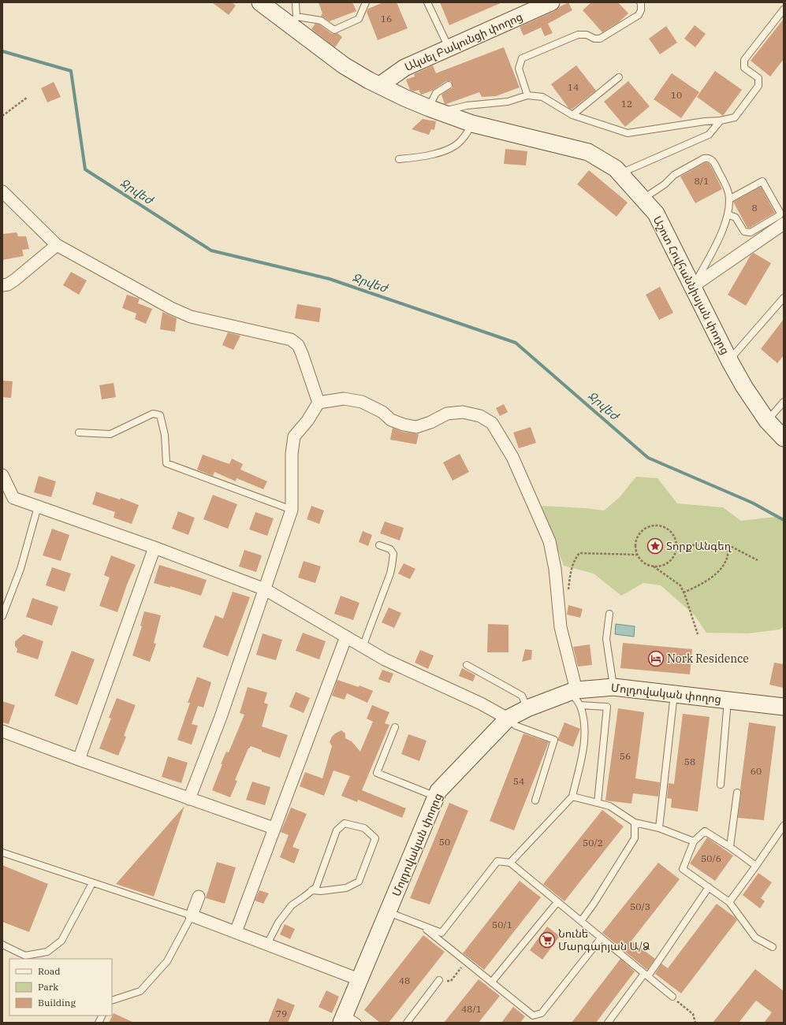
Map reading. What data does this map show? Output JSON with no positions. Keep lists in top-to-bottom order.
{
  "streets": {
    "street": ["Ակսել Բակունցի փողոց", "Աշոտ Հովհաննիսյան փողոց", "Մոլդովական փողոց"]
  },
  "crossings": [
    ["Ակսել Բակունցի փողոց", "Աշոտ Հովհաննիսյան փողոց"]
  ],
  "water": ["Ջրվեժ"],
  "places": {
    "place": ["Տորք Անգեղ"],
    "hotel": ["Nork Residence"],
    "supermarket": ["Նունե Մարգարյան Ա/Ձ"]
  },
  "house_numbers": [
    "16",
    "14",
    "10",
    "12",
    "8/1",
    "8",
    "56",
    "58",
    "60",
    "54",
    "50",
    "50/2",
    "50/6",
    "50/3",
    "50/1",
    "48",
    "48/1",
    "79"
  ],
  "legend": ["Road", "Park", "Building"]
}
